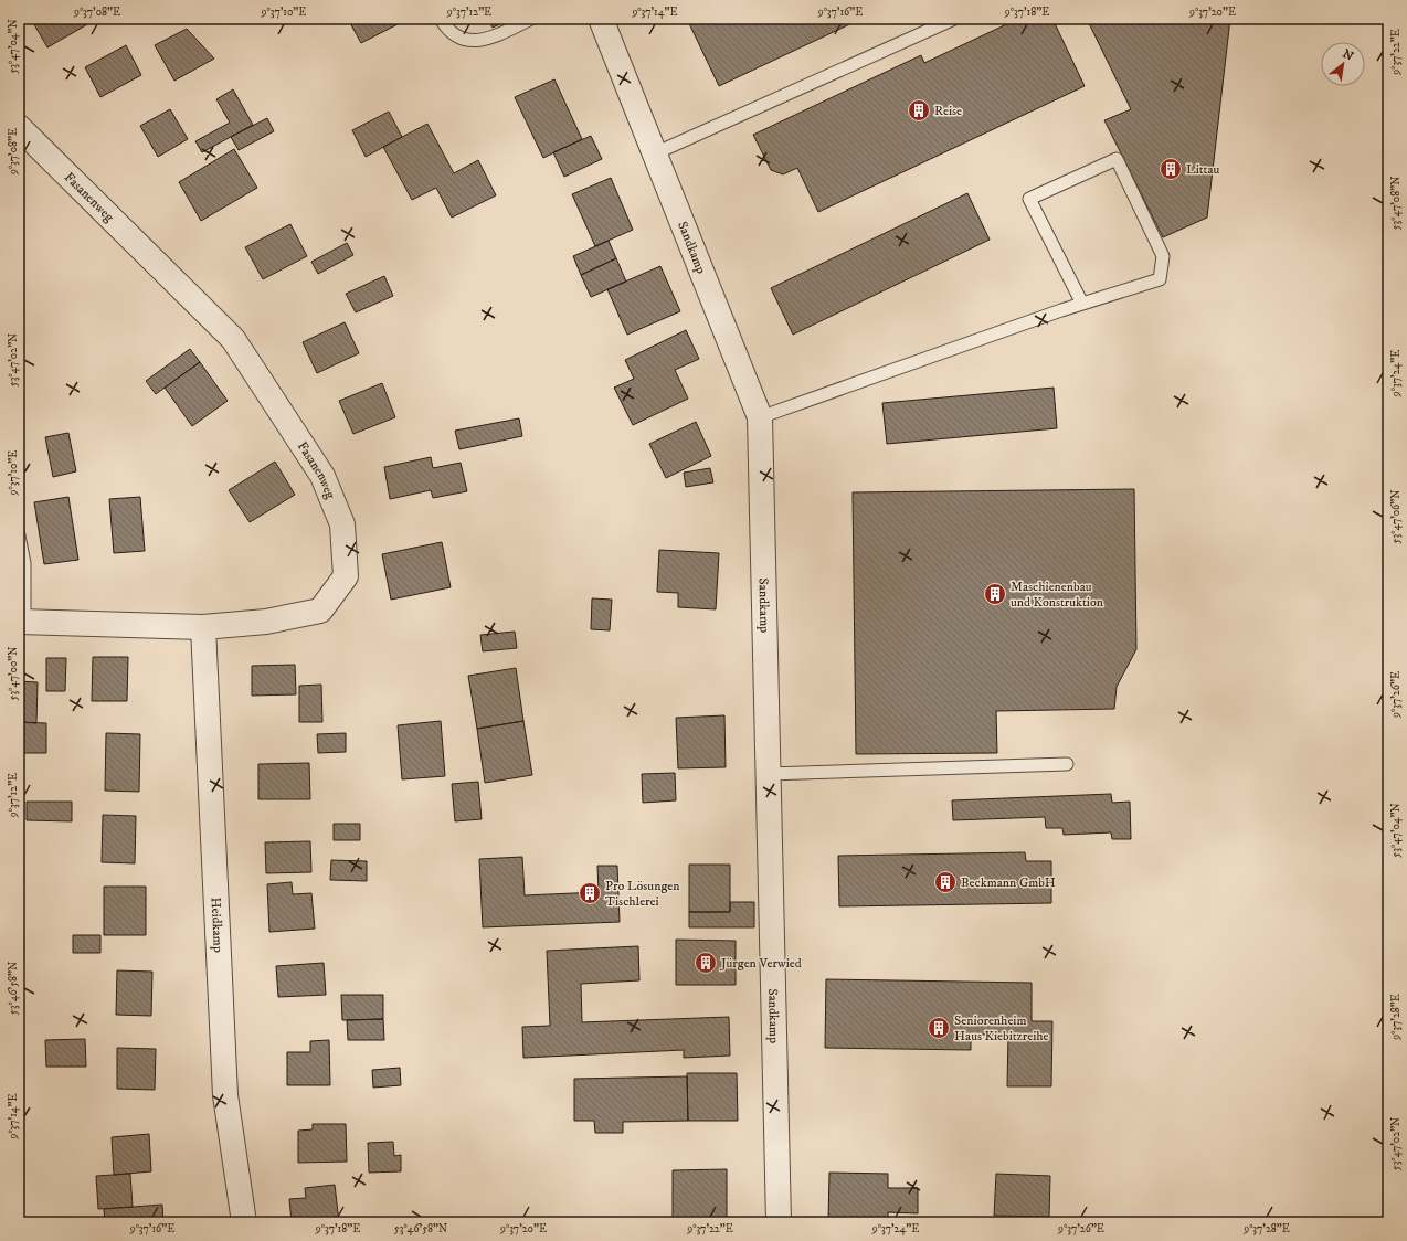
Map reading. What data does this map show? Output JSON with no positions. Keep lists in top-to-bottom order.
{
  "streets": {
    "street": ["Fasanenweg", "Sandkamp", "Heidkamp"]
  },
  "crossings": [
    ["Fasanenweg", "Heidkamp"]
  ],
  "places": {
    "building": [
      "Reise",
      "Littau",
      "Maschienenbau und Konstruktion",
      "Beckmann GmbH",
      "Pro Lösungen Tischlerei",
      "Jürgen Verwied",
      "Seniorenheim Haus Kiebitzreihe"
    ]
  },
  "north": "top right",
  "coordinates": [
    "9°37'08\"E",
    "9°37'10\"E",
    "9°37'12\"E",
    "9°37'14\"E",
    "9°37'16\"E",
    "9°37'18\"E",
    "9°37'20\"E",
    "53°47'04\"N",
    "9°37'22\"E",
    "53°47'08\"N",
    "53°47'02\"N",
    "9°37'24\"E",
    "53°47'06\"N",
    "53°47'00\"N",
    "9°37'26\"E",
    "53°46'58\"N",
    "9°37'28\"E"
  ]
}
